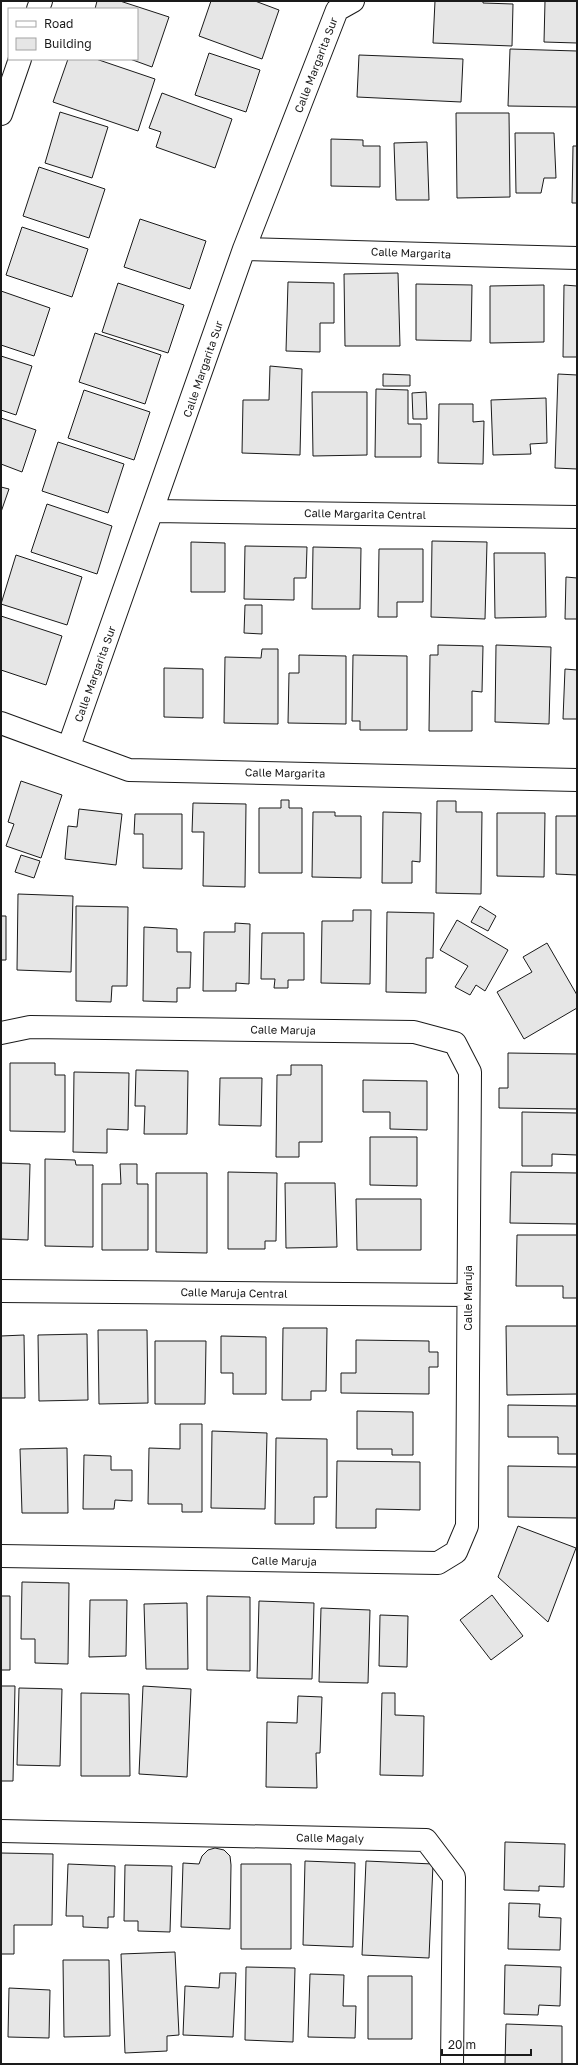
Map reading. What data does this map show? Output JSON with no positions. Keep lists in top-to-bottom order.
{
  "streets": {
    "street": [
      "Calle Margarita Sur",
      "Calle Margarita",
      "Calle Margarita Central",
      "Calle Maruja",
      "Calle Maruja Central",
      "Calle Magaly"
    ]
  },
  "crossings": [
    ["Calle Margarita Sur", "Calle Margarita"],
    ["Calle Margarita Sur", "Calle Margarita Central"],
    ["Calle Maruja", "Calle Maruja Central"]
  ],
  "legend": ["Road", "Building"],
  "scale_bar": "20 m"
}
